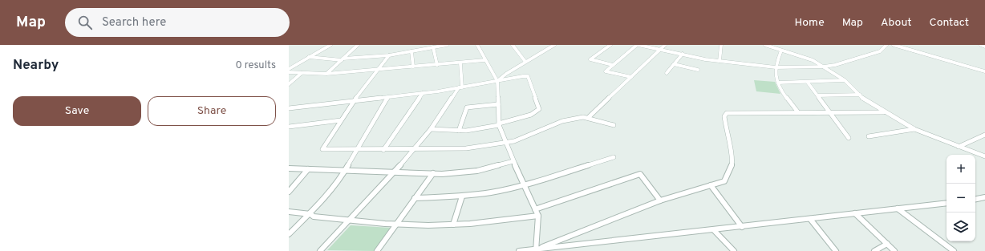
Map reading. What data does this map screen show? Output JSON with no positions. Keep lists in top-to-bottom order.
{
  "page": {
    "header": "Map",
    "search": "Search here",
    "nav": [
      "Home",
      "Map",
      "About",
      "Contact"
    ],
    "heading": ["Nearby", "0 results"],
    "buttons": ["Save", "Share"],
    "map_buttons": ["+", "−"]
  }
}
